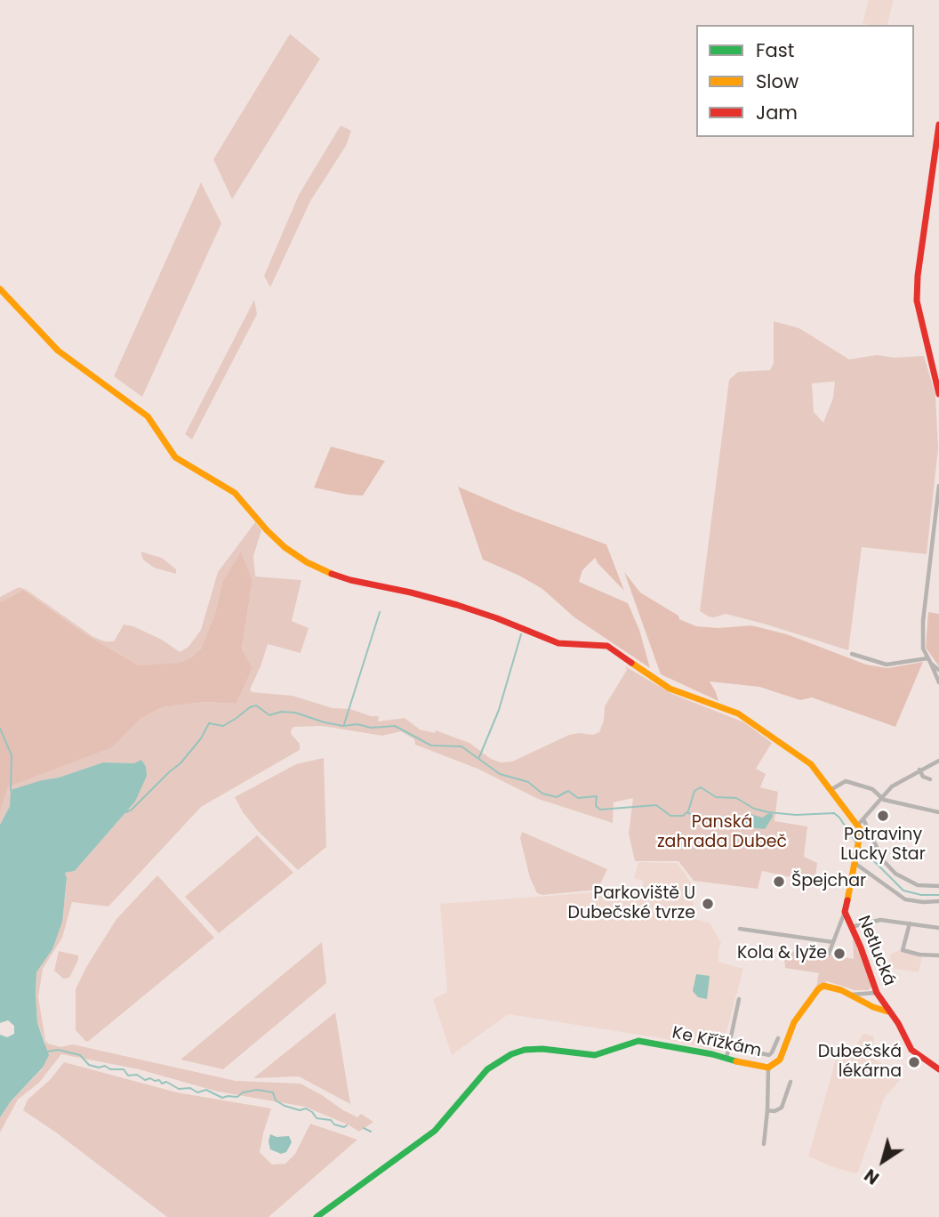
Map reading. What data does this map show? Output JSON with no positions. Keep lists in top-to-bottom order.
{
  "streets": {
    "street": ["Netlucká", "Ke Křížkám"]
  },
  "parks": ["Panská zahrada Dubeč"],
  "places": [
    "Potraviny Lucky Star",
    "Špejchar",
    "Parkoviště U Dubečské tvrze",
    "Kola & lyže",
    "Dubečská lékárna"
  ],
  "legend": ["Fast", "Slow", "Jam"],
  "north": "bottom left"
}
